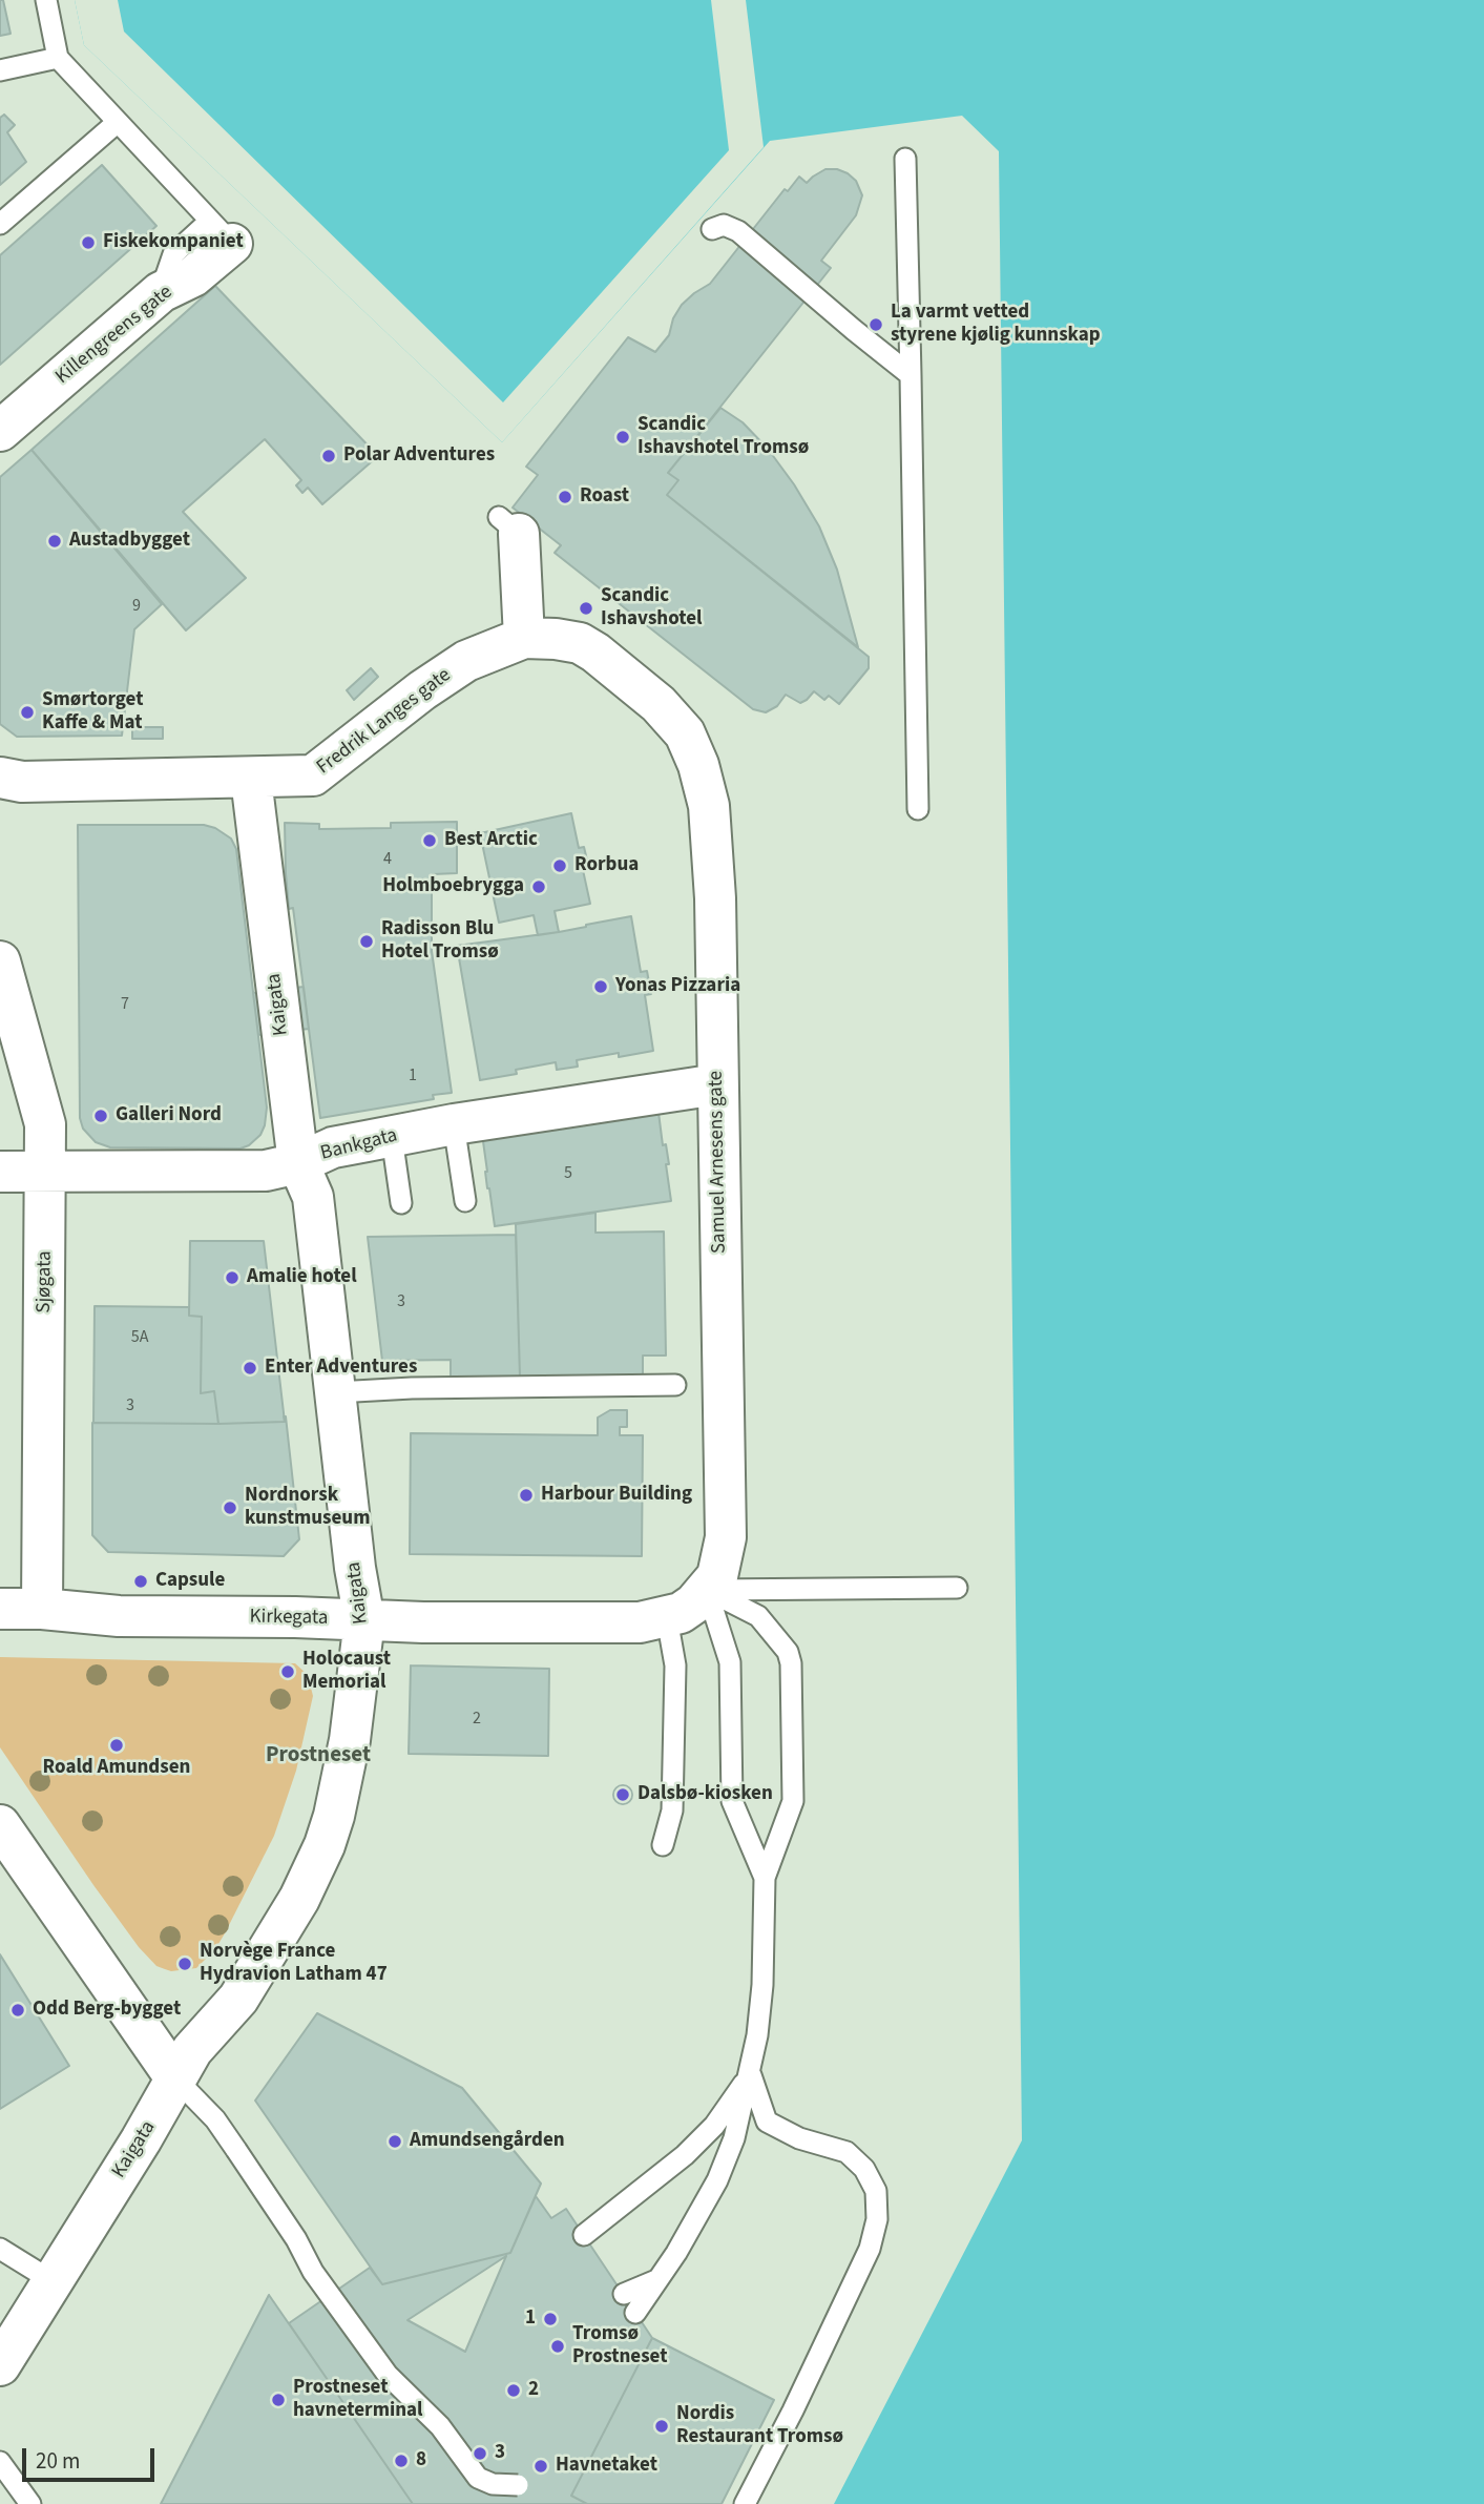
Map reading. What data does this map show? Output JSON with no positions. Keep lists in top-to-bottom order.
{
  "streets": {
    "street": [
      "Killengreens gate",
      "Fredrik Langes gate",
      "Kaigata",
      "Bankgata",
      "Samuel Arnesens gate",
      "Sjøgata",
      "Kirkegata"
    ]
  },
  "crossings": [
    ["Fredrik Langes gate", "Kaigata"],
    ["Fredrik Langes gate", "Samuel Arnesens gate"],
    ["Kaigata", "Bankgata"],
    ["Kaigata", "Kirkegata"],
    ["Bankgata", "Samuel Arnesens gate"],
    ["Bankgata", "Sjøgata"],
    ["Samuel Arnesens gate", "Kirkegata"],
    ["Sjøgata", "Kirkegata"]
  ],
  "districts": ["Prostneset"],
  "places": [
    "Fiskekompaniet",
    "La varmt vetted styrene kjølig kunnskap",
    "Scandic Ishavshotel Tromsø",
    "Polar Adventures",
    "Roast",
    "Austadbygget",
    "Scandic Ishavshotel",
    "Smørtorget Kaffe & Mat",
    "Best Arctic",
    "Rorbua",
    "Holmboebrygga",
    "Radisson Blu Hotel Tromsø",
    "Yonas Pizzaria",
    "Galleri Nord",
    "Amalie hotel",
    "Enter Adventures",
    "Harbour Building",
    "Nordnorsk kunstmuseum",
    "Capsule",
    "Holocaust Memorial",
    "Roald Amundsen",
    "Dalsbø-kiosken",
    "Norvège France Hydravion Latham 47",
    "Odd Berg-bygget",
    "Amundsengården",
    "1",
    "Tromsø Prostneset",
    "2",
    "Prostneset havneterminal",
    "Nordis Restaurant Tromsø",
    "3",
    "8",
    "Havnetaket"
  ],
  "house_numbers": [
    "9",
    "4",
    "7",
    "1",
    "5",
    "3",
    "5A",
    "3",
    "2"
  ],
  "scale_bar": "20 m"
}
